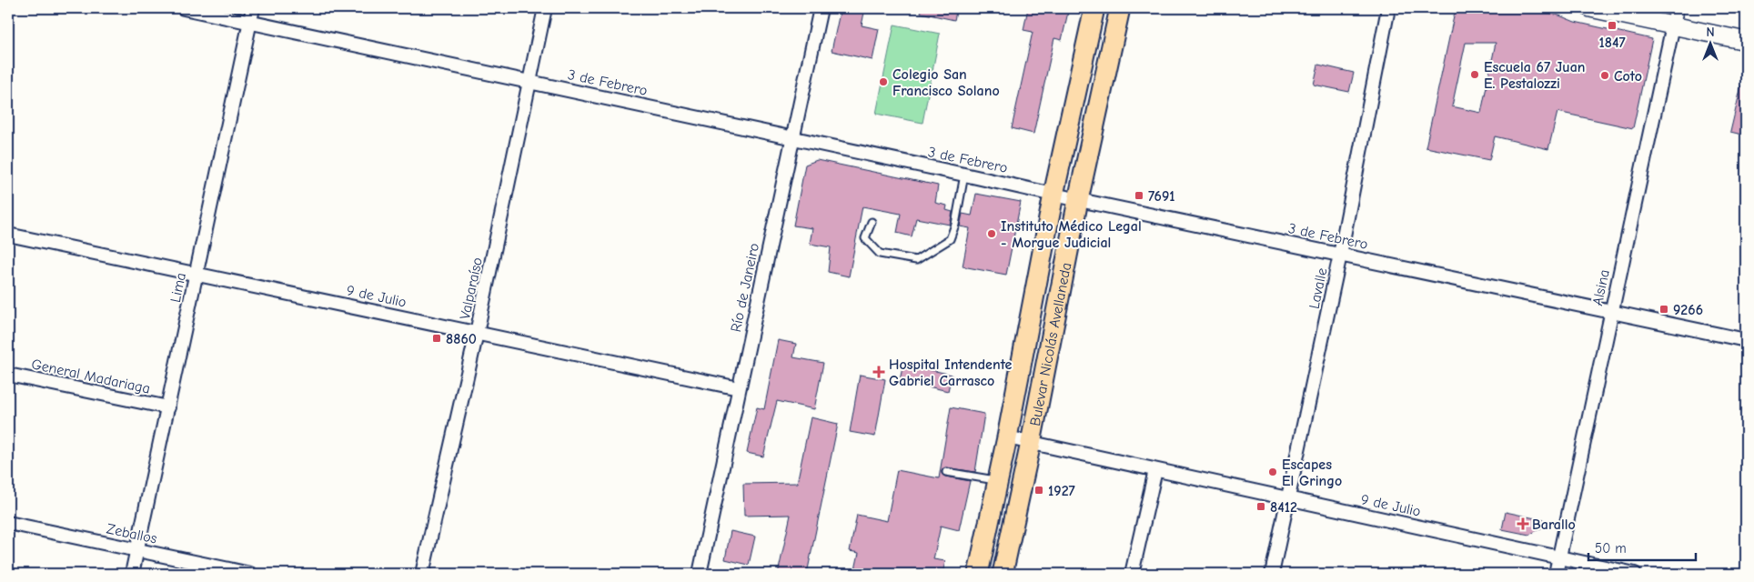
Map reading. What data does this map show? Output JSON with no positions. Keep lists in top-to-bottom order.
{
  "streets": {
    "main road": ["Bulevar Nicolás Avellaneda"],
    "street": [
      "3 de Febrero",
      "Lima",
      "Río de Janeiro",
      "Alsina",
      "Valparaíso",
      "Lavalle",
      "9 de Julio",
      "General Madariaga",
      "Zeballos"
    ]
  },
  "crossings": [
    ["3 de Febrero", "Lima"],
    ["3 de Febrero", "Río de Janeiro"],
    ["3 de Febrero", "Alsina"],
    ["3 de Febrero", "Valparaíso"],
    ["3 de Febrero", "Lavalle"],
    ["3 de Febrero", "Bulevar Nicolás Avellaneda"],
    ["Lima", "9 de Julio"],
    ["Lima", "General Madariaga"],
    ["Lima", "Zeballos"],
    ["Río de Janeiro", "9 de Julio"],
    ["Alsina", "9 de Julio"],
    ["Valparaíso", "9 de Julio"],
    ["Lavalle", "9 de Julio"],
    ["9 de Julio", "Bulevar Nicolás Avellaneda"]
  ],
  "places": {
    "transit": [
      "1847",
      "7691",
      "9266",
      "8860",
      "1927",
      "8412"
    ],
    "other": [
      "Escuela 67 Juan E. Pestalozzi",
      "Coto",
      "Colegio San Francisco Solano",
      "Instituto Médico Legal - Morgue Judicial",
      "Escapes El Gringo"
    ],
    "health": ["Hospital Intendente Gabriel Carrasco", "Barallo"]
  },
  "scale_bar": "50 m",
  "north": "top"
}
